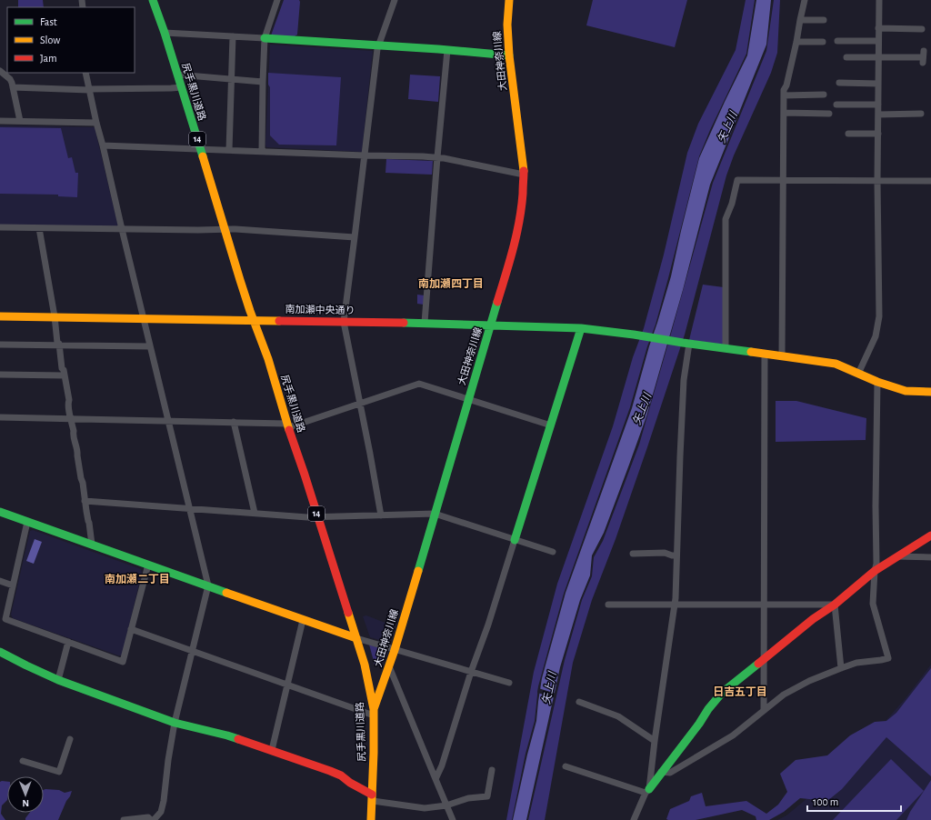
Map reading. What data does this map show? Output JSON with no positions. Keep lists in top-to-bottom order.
{
  "streets": {
    "street": [
      "大田神奈川線",
      "尻手黒川道路",
      "14",
      "南加瀬中央通り"
    ]
  },
  "crossings": [
    ["大田神奈川線", "尻手黒川道路"],
    ["大田神奈川線", "南加瀬中央通り"],
    ["尻手黒川道路", "南加瀬中央通り"]
  ],
  "districts": ["南加瀬四丁目", "南加瀬二丁目", "日吉五丁目"],
  "water": ["矢上川"],
  "legend": ["Fast", "Slow", "Jam"],
  "scale_bar": "100 m",
  "north": "bottom"
}
